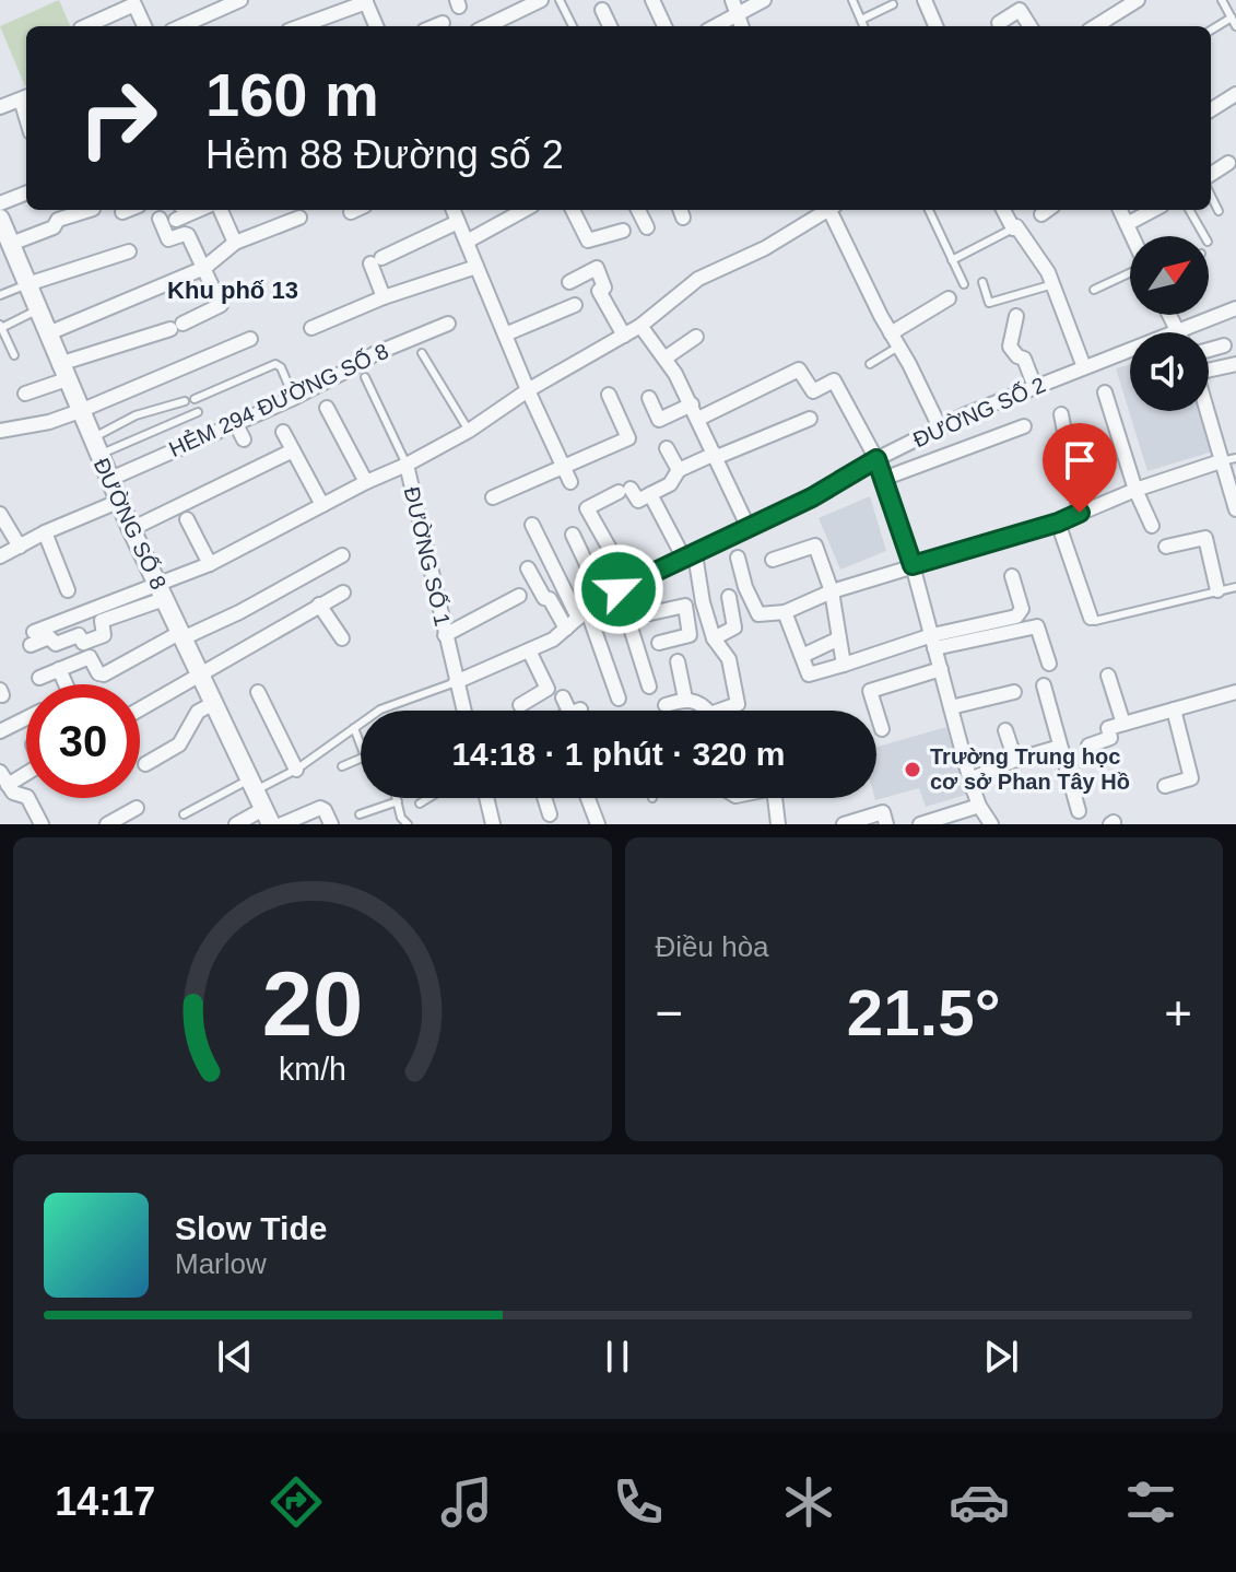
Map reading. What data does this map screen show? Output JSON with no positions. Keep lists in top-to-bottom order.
{
  "streets": {
    "street": [
      "HẺM 294 ĐƯỜNG SỐ 8",
      "ĐƯỜNG SỐ 2",
      "ĐƯỜNG SỐ 8",
      "ĐƯỜNG SỐ 1"
    ]
  },
  "crossings": [
    ["HẺM 294 ĐƯỜNG SỐ 8", "ĐƯỜNG SỐ 8"],
    ["ĐƯỜNG SỐ 2", "ĐƯỜNG SỐ 1"]
  ],
  "districts": ["Khu phố 13"],
  "places": ["Trường Trung học cơ sở Phan Tây Hồ"],
  "north": "top right",
  "page": {
    "turn": ["160 m", "Hẻm 88 Đường số 2"],
    "limit": "30",
    "trip": "14:18 · 1 phút · 320 m",
    "tile": "Điều hòa",
    "heat": ["−", "21.5°", "+"],
    "song": ["Slow Tide", "Marlow"],
    "tabs": "14:17",
    "gauge": ["20", "km/h"]
  }
}
